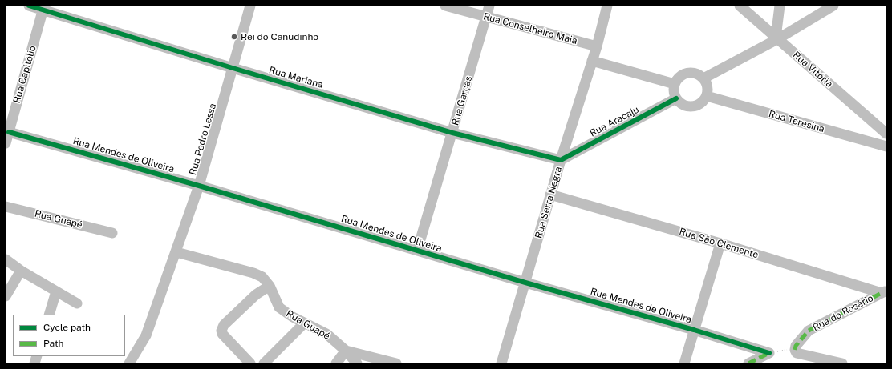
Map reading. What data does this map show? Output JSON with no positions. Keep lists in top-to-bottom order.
{
  "streets": {
    "street": [
      "Rua Conselheiro Maia",
      "Rua Vitória",
      "Rua Capitólio",
      "Rua Mariana",
      "Rua Garças",
      "Rua Aracaju",
      "Rua Teresina",
      "Rua Pedro Lessa",
      "Rua Mendes de Oliveira",
      "Rua Serra Negra",
      "Rua Guapé",
      "Rua São Clemente",
      "Rua do Rosário"
    ]
  },
  "crossings": [
    ["Rua Conselheiro Maia", "Rua Garças"],
    ["Rua Conselheiro Maia", "Rua Serra Negra"],
    ["Rua Capitólio", "Rua Mariana"],
    ["Rua Capitólio", "Rua Mendes de Oliveira"],
    ["Rua Mariana", "Rua Garças"],
    ["Rua Mariana", "Rua Aracaju"],
    ["Rua Mariana", "Rua Pedro Lessa"],
    ["Rua Mariana", "Rua Serra Negra"],
    ["Rua Garças", "Rua Mendes de Oliveira"],
    ["Rua Aracaju", "Rua Teresina"],
    ["Rua Aracaju", "Rua Serra Negra"],
    ["Rua Pedro Lessa", "Rua Mendes de Oliveira"],
    ["Rua Pedro Lessa", "Rua Guapé"],
    ["Rua Mendes de Oliveira", "Rua Serra Negra"],
    ["Rua Serra Negra", "Rua São Clemente"],
    ["Rua São Clemente", "Rua do Rosário"]
  ],
  "places": ["Rei do Canudinho"],
  "legend": ["Cycle path", "Path"]
}
